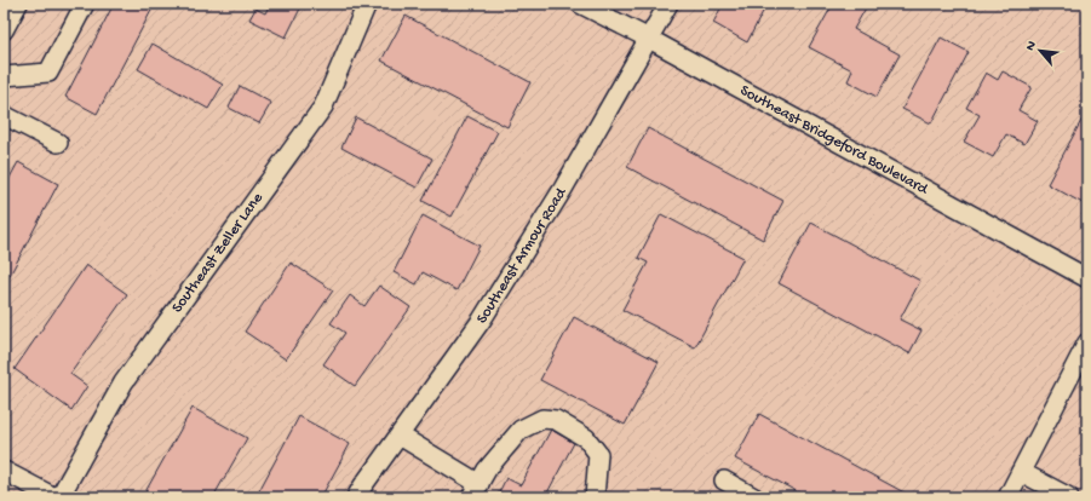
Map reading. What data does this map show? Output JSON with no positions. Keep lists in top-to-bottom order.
{
  "streets": {
    "street": ["Southeast Bridgeford Boulevard", "Southeast Zeller Lane", "Southeast Armour Road"]
  },
  "crossings": [
    ["Southeast Bridgeford Boulevard", "Southeast Armour Road"]
  ],
  "north": "top left"
}
